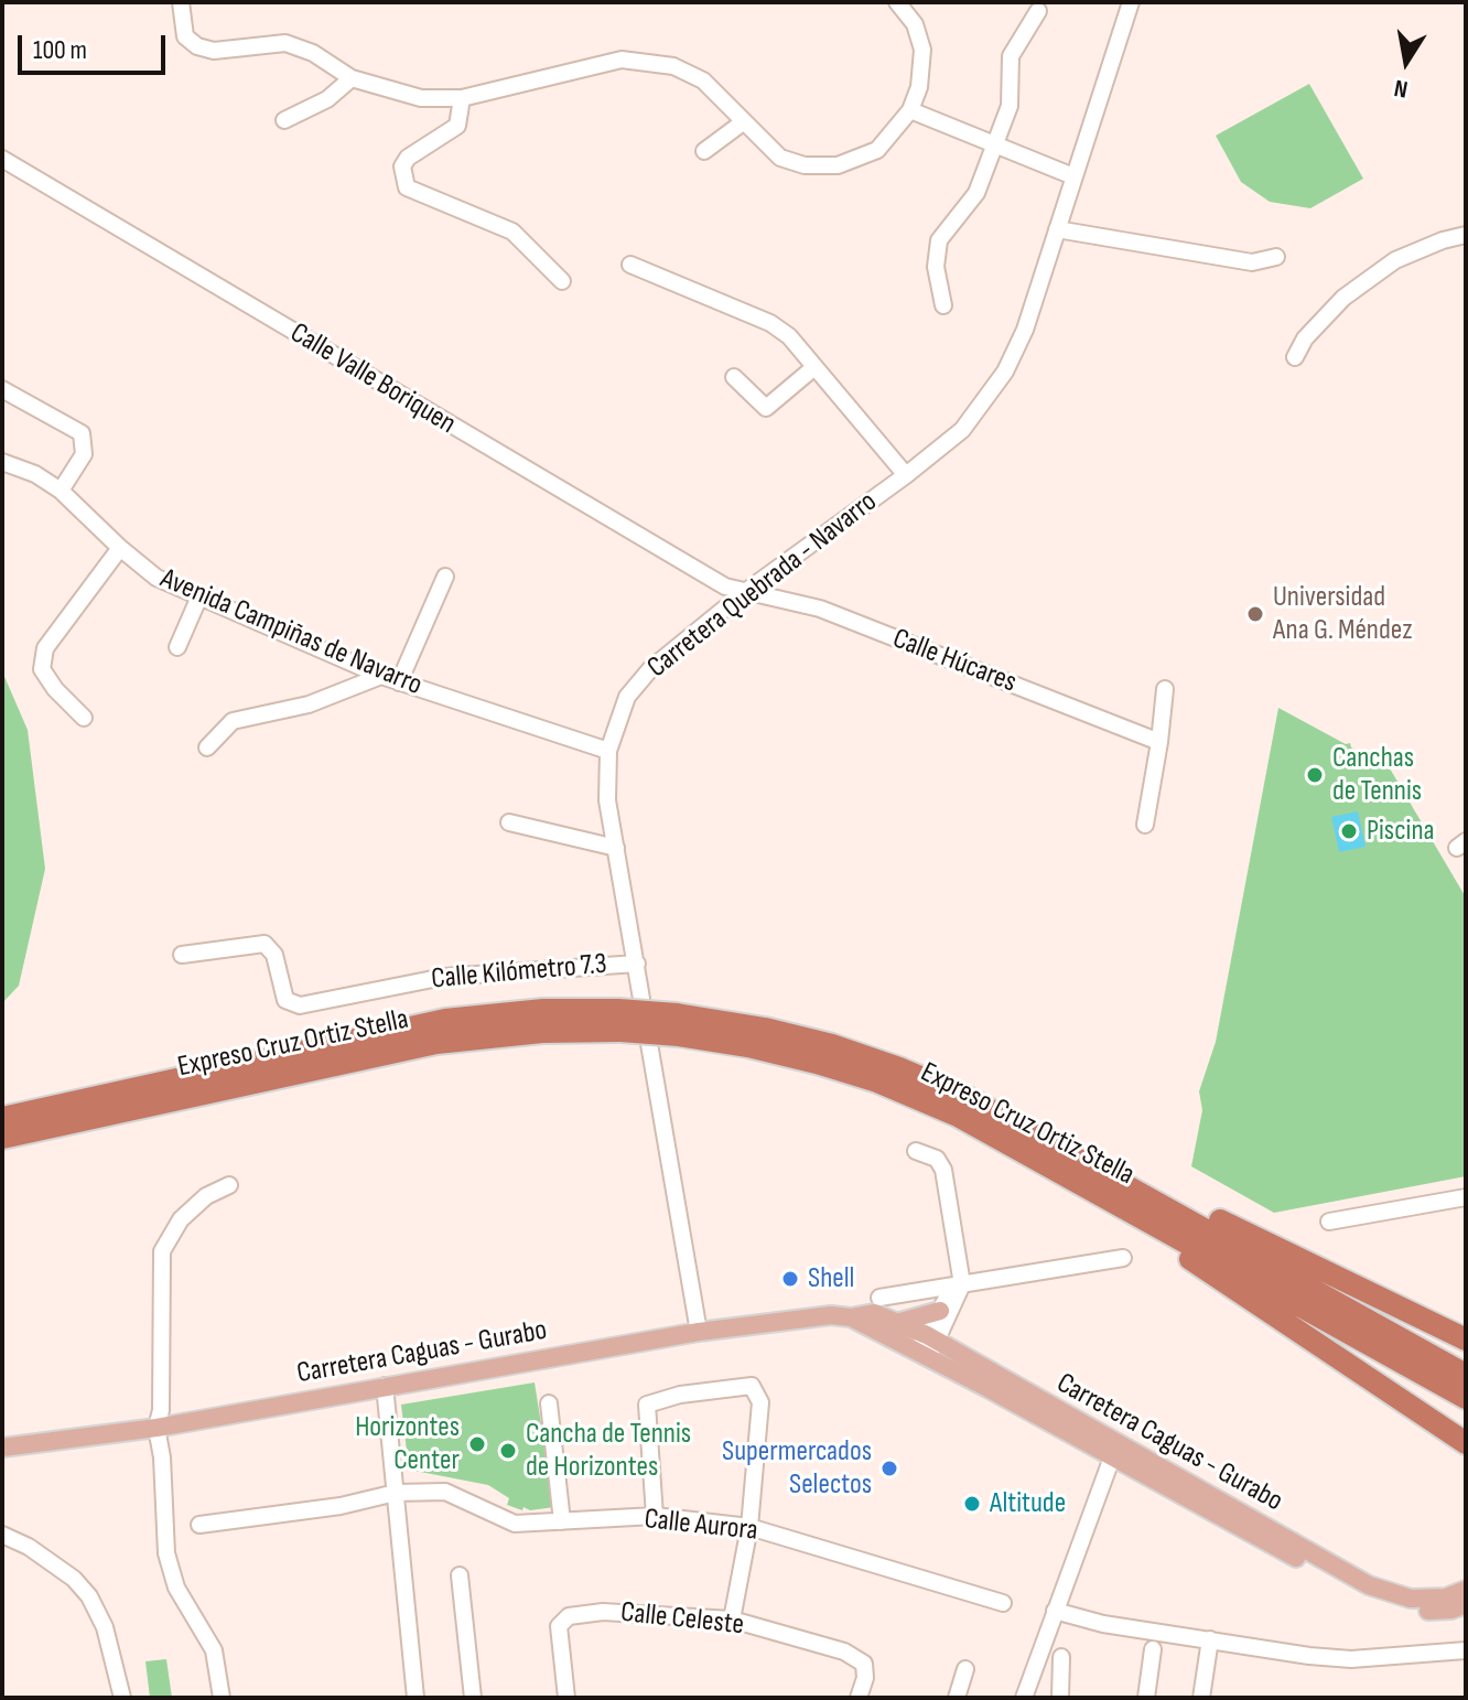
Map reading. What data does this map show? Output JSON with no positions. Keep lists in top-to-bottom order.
{
  "streets": {
    "highway": ["Expreso Cruz Ortiz Stella"],
    "main road": ["Carretera Caguas - Gurabo"],
    "street": [
      "Calle Valle Boriquen",
      "Carretera Quebrada - Navarro",
      "Avenida Campiñas de Navarro",
      "Calle Húcares",
      "Calle Kilómetro 7.3",
      "Calle Aurora",
      "Calle Celeste"
    ]
  },
  "crossings": [
    ["Calle Valle Boriquen", "Carretera Quebrada - Navarro"],
    ["Calle Valle Boriquen", "Calle Húcares"],
    ["Carretera Quebrada - Navarro", "Avenida Campiñas de Navarro"],
    ["Carretera Quebrada - Navarro", "Calle Húcares"],
    ["Carretera Quebrada - Navarro", "Calle Kilómetro 7.3"],
    ["Carretera Quebrada - Navarro", "Carretera Caguas - Gurabo"]
  ],
  "places": [
    "Universidad Ana G. Méndez",
    "Canchas de Tennis",
    "Piscina",
    "Shell",
    "Horizontes Center",
    "Cancha de Tennis de Horizontes",
    "Supermercados Selectos",
    "Altitude"
  ],
  "scale_bar": "100 m",
  "north": "bottom"
}
